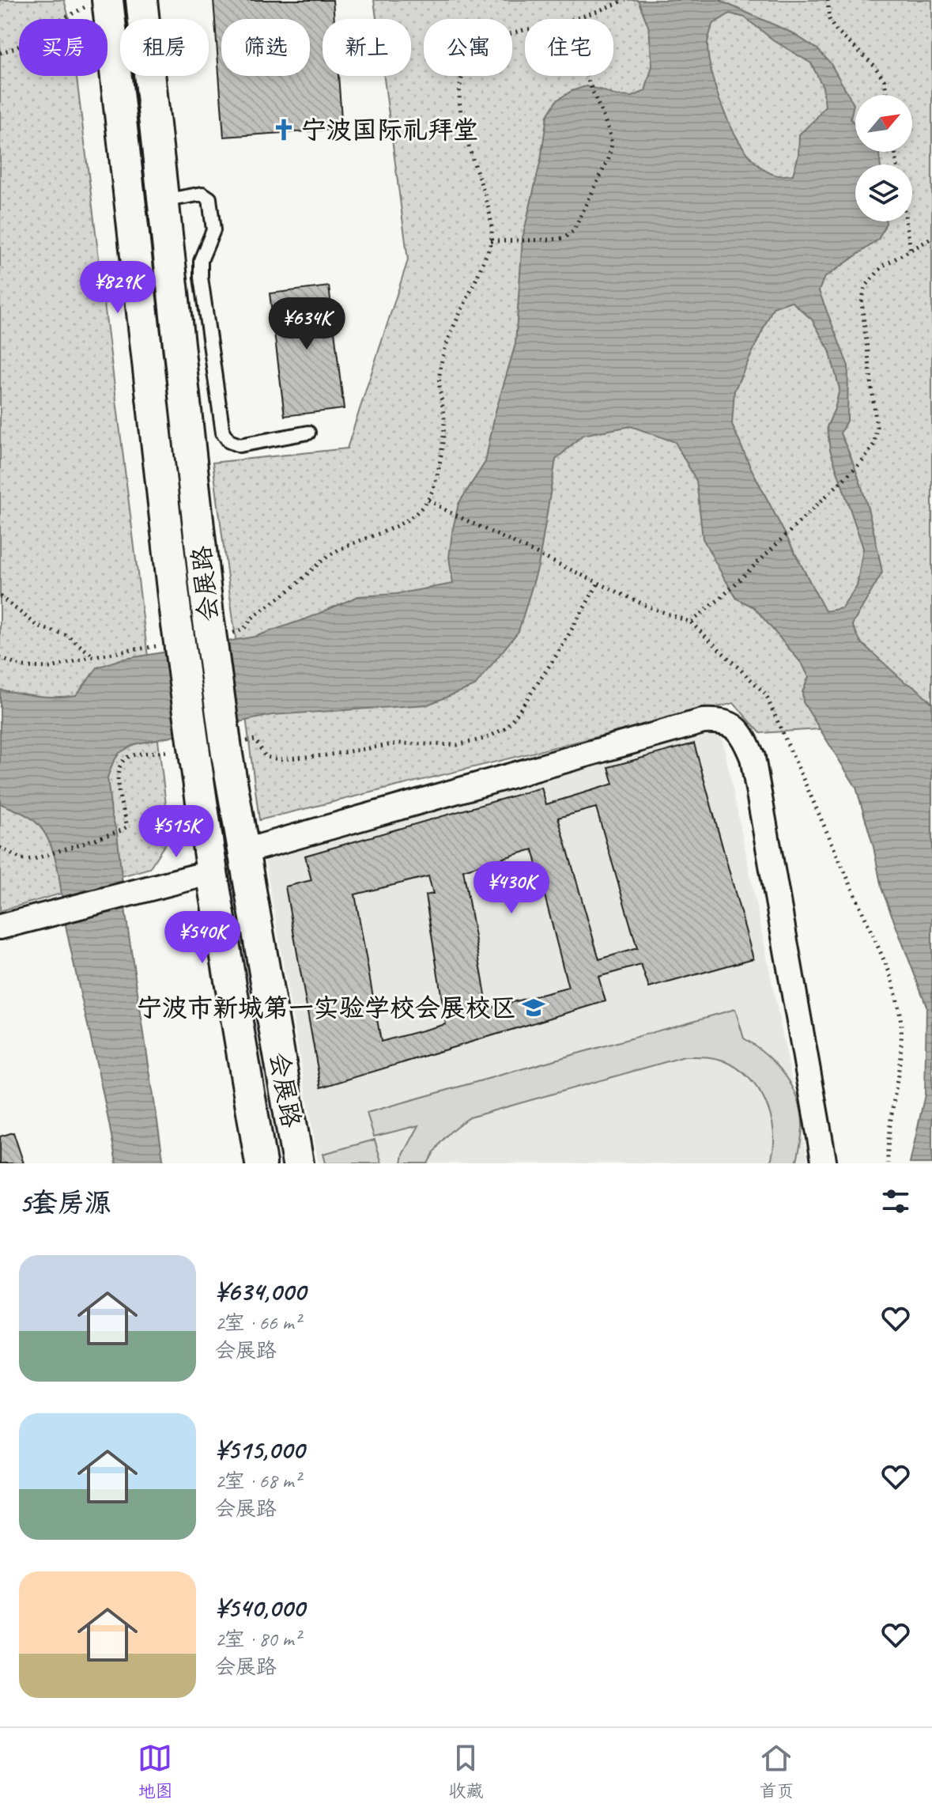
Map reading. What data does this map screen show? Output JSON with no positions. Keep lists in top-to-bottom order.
{
  "streets": {
    "street": ["会展路"]
  },
  "places": {
    "church": ["宁波国际礼拜堂"],
    "school or university": ["宁波市新城第一实验学校会展校区"]
  },
  "north": "top right",
  "page": {
    "chip": [
      "买房",
      "租房",
      "筛选",
      "新上",
      "公寓",
      "住宅"
    ],
    "price": [
      "¥829K",
      "¥634K",
      "¥515K",
      "¥430K",
      "¥540K"
    ],
    "heading": "5套房源",
    "list": [
      {
        "name": "¥634,000",
        "note": "2室 · 66 m² · 会展路"
      },
      {
        "name": "¥515,000",
        "note": "2室 · 68 m² · 会展路"
      },
      {
        "name": "¥540,000",
        "note": "2室 · 80 m² · 会展路"
      }
    ],
    "tabs": ["地图", "收藏", "首页"]
  }
}
